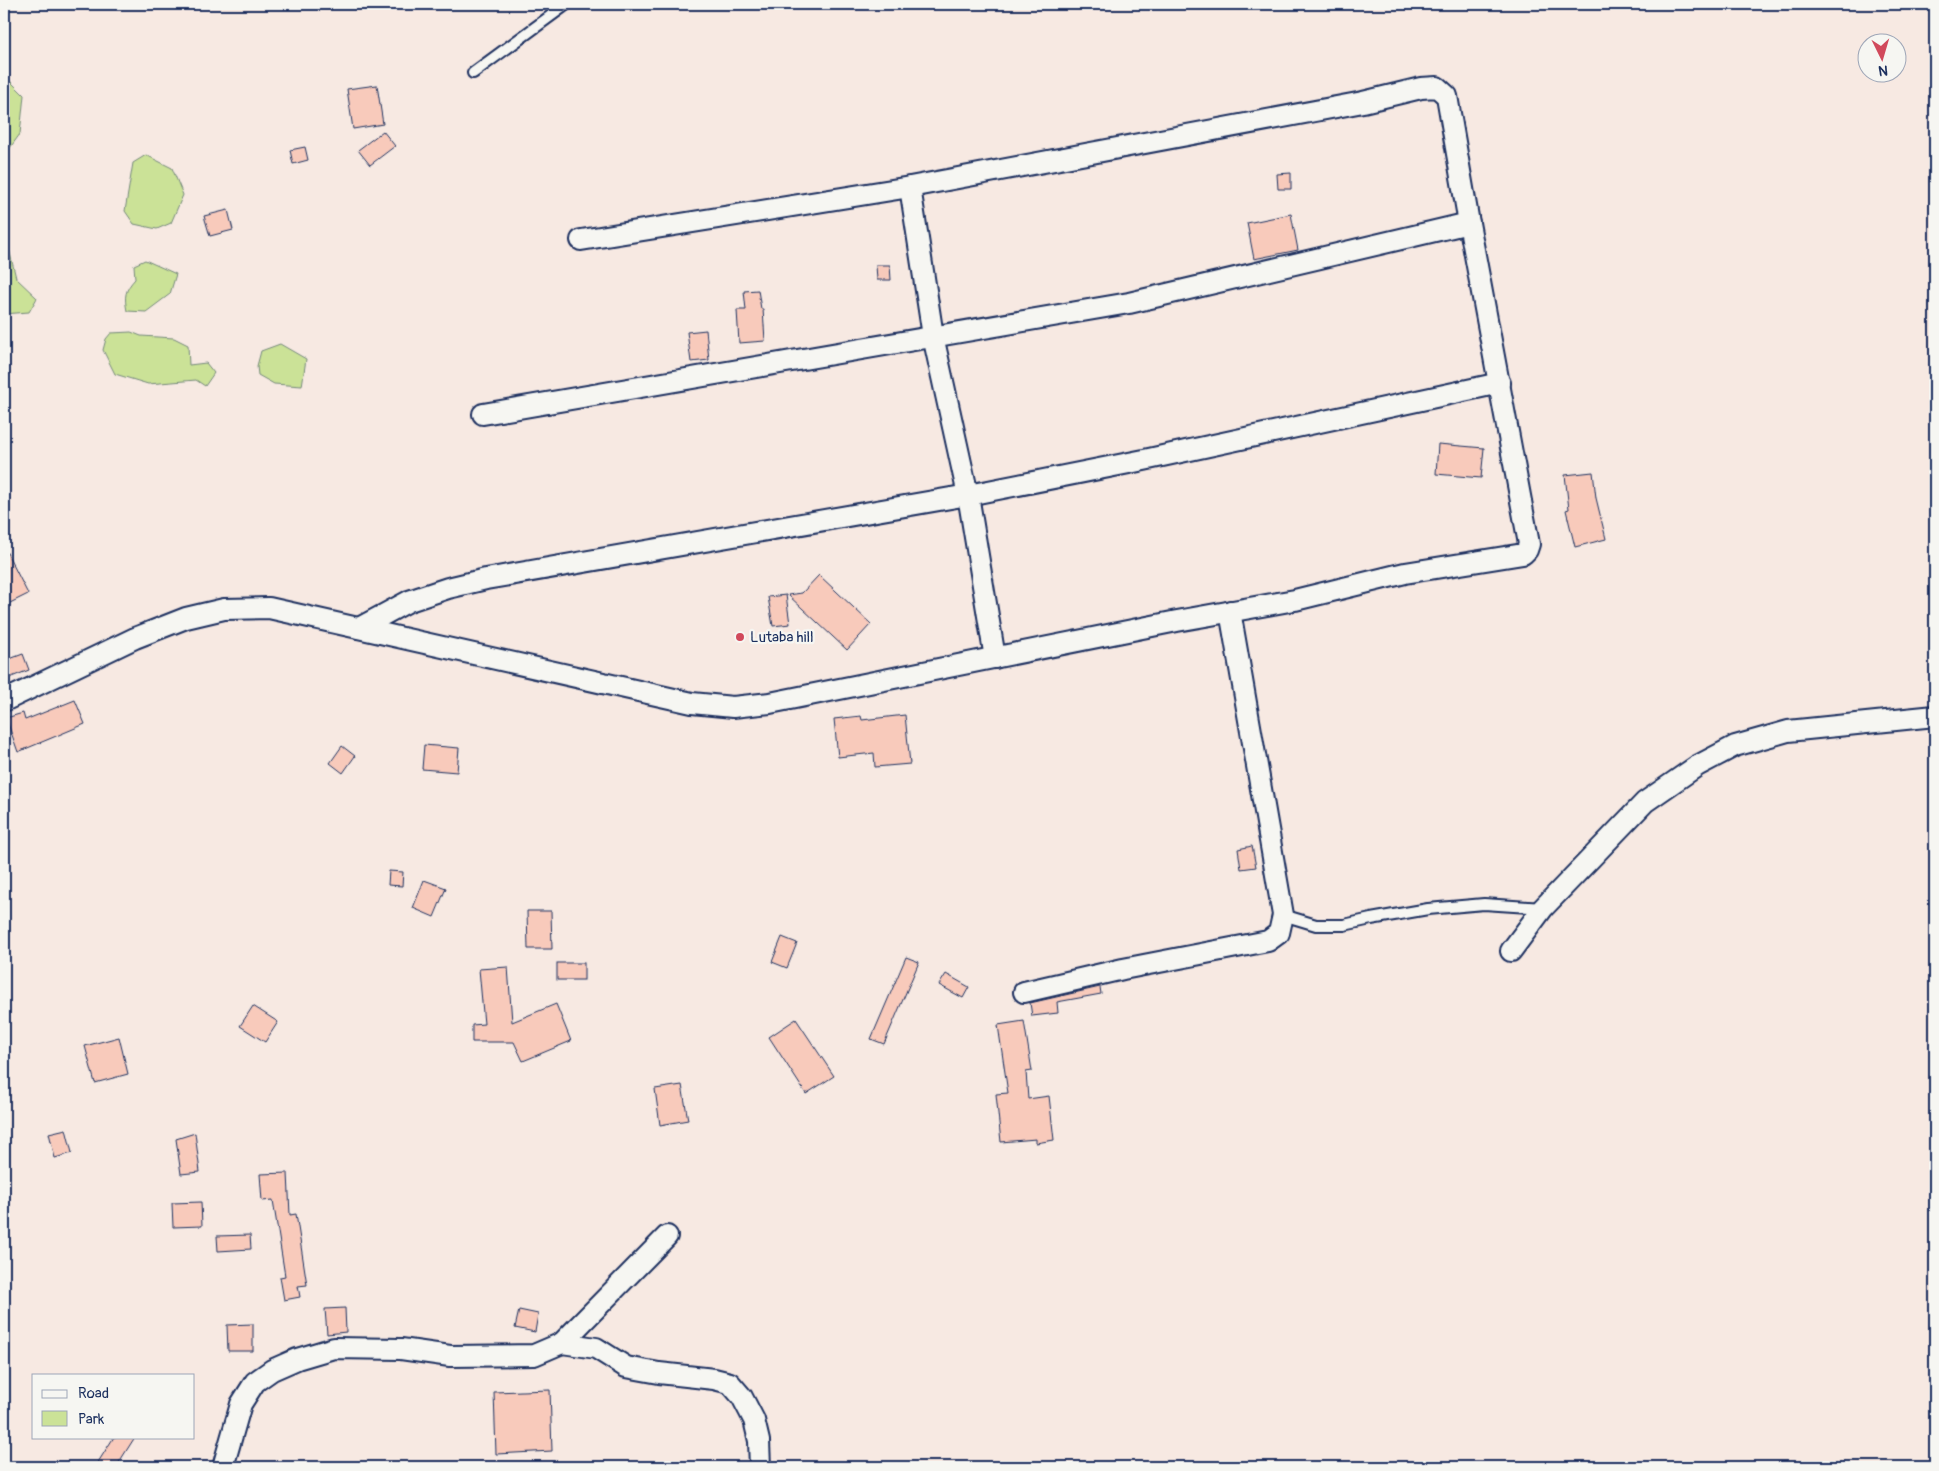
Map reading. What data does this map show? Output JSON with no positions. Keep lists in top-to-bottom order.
{
  "places": ["Lutaba hill"],
  "legend": ["Road", "Park"],
  "north": "bottom"
}
